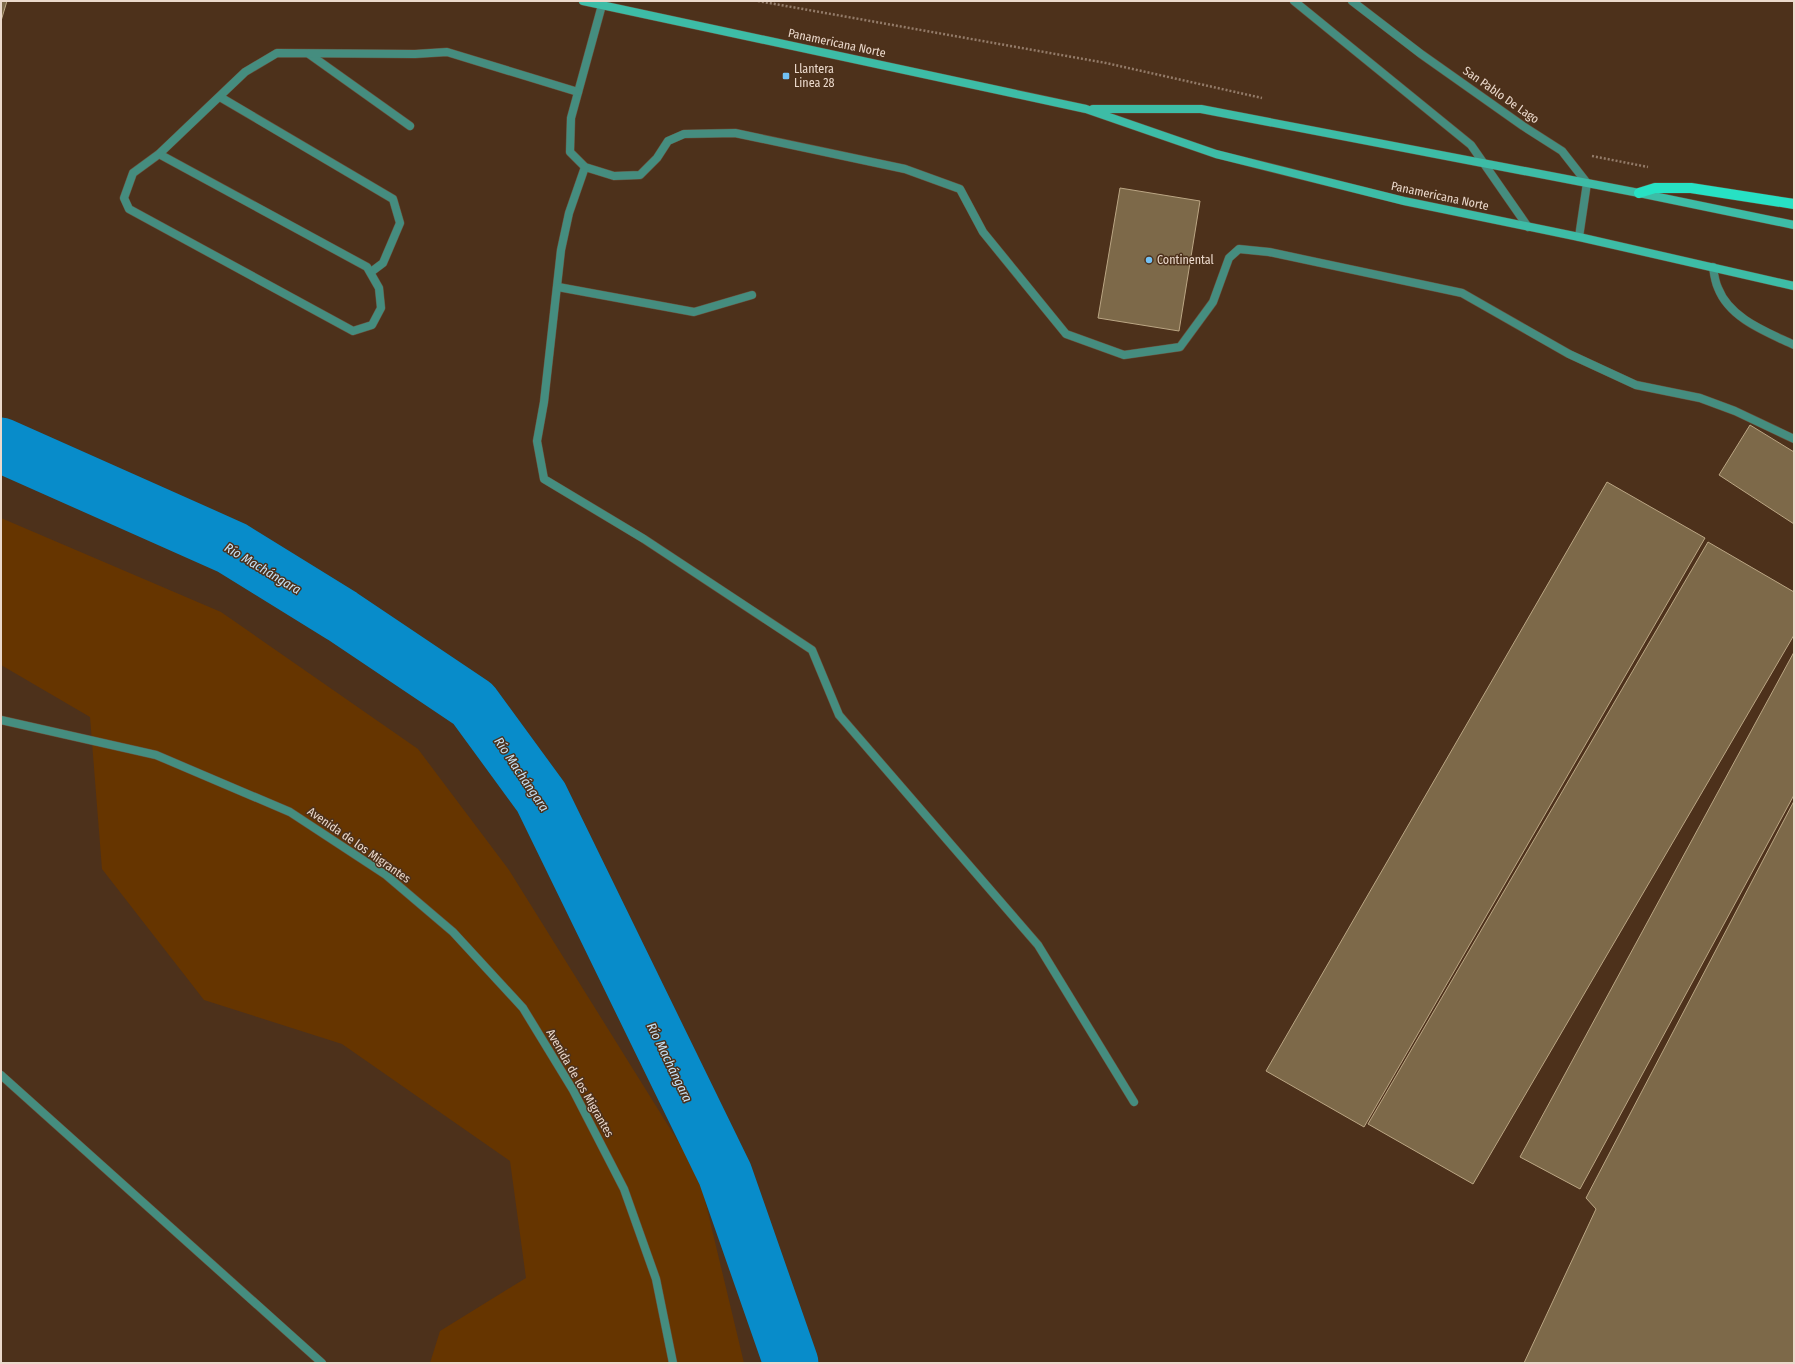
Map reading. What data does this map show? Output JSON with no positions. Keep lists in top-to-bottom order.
{
  "streets": {
    "main road": ["Panamericana Norte"],
    "street": ["San Pablo De Lago", "Avenida de los Migrantes"]
  },
  "crossings": [
    ["Panamericana Norte", "San Pablo De Lago"]
  ],
  "water": ["Río Machángara"],
  "places": {
    "transit": ["Llantera Linea 28"],
    "other": ["Continental"]
  }
}
